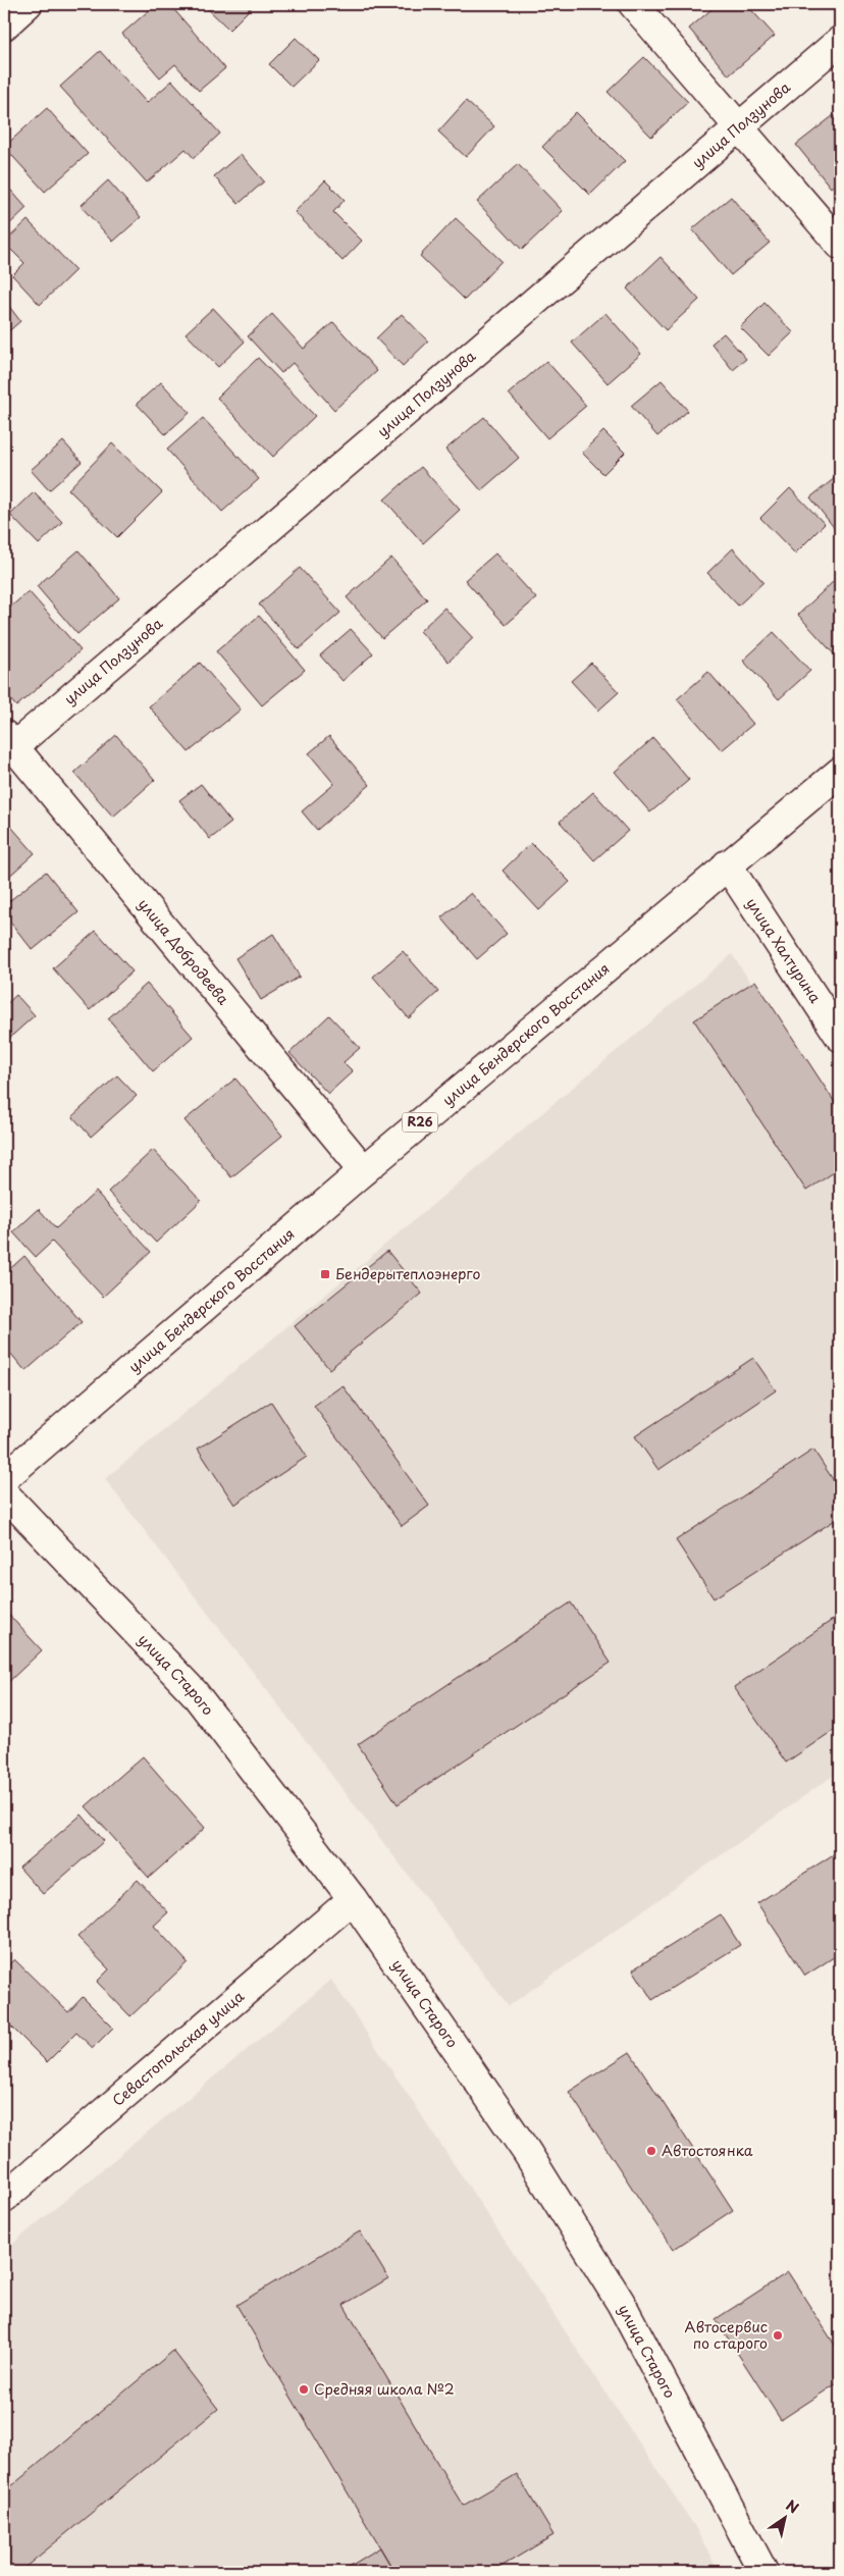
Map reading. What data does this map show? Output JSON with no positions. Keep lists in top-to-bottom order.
{
  "streets": {
    "street": [
      "улица Ползунова",
      "улица Халтурина",
      "улица Добродеева",
      "улица Бендерского Восстания",
      "R26",
      "улица Старого",
      "Севастопольская улица"
    ]
  },
  "crossings": [
    ["улица Ползунова", "улица Добродеева"],
    ["улица Халтурина", "улица Бендерского Восстания"],
    ["улица Добродеева", "улица Бендерского Восстания"],
    ["улица Старого", "Севастопольская улица"]
  ],
  "places": {
    "transit": ["Бендерытеплоэнерго"],
    "other": ["Автостоянка", "Автосервис по старого", "Средняя школа №2"]
  },
  "north": "top right"
}
